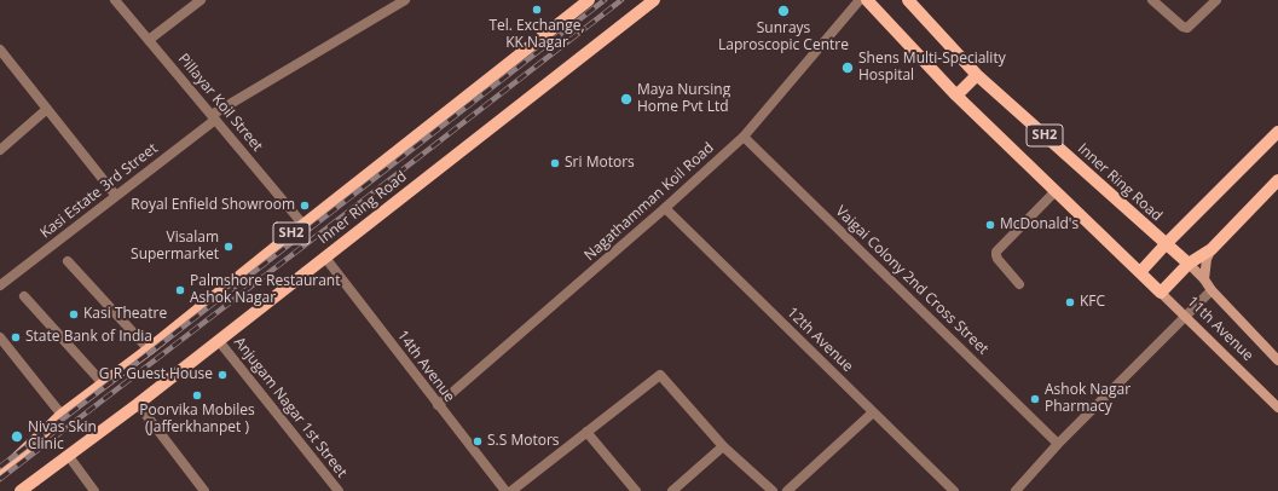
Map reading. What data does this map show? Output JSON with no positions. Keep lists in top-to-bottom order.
{
  "streets": {
    "main road": ["SH2", "Inner Ring Road", "11th Avenue"],
    "street": [
      "Pillayar Koil Street",
      "Kasi Estate 3rd Street",
      "Nagathamman Koil Road",
      "Vaigai Colony 2nd Cross Street",
      "12th Avenue",
      "14th Avenue",
      "Anjugam Nagar 1st Street"
    ]
  },
  "crossings": [
    ["Pillayar Koil Street", "Inner Ring Road"],
    ["Pillayar Koil Street", "Kasi Estate 3rd Street"],
    ["Inner Ring Road", "11th Avenue"],
    ["Inner Ring Road", "14th Avenue"],
    ["Inner Ring Road", "Anjugam Nagar 1st Street"],
    ["Nagathamman Koil Road", "Vaigai Colony 2nd Cross Street"],
    ["Nagathamman Koil Road", "12th Avenue"],
    ["Nagathamman Koil Road", "14th Avenue"]
  ],
  "places": [
    "Tel. Exchange, KK Nagar",
    "Sunrays Laproscopic Centre",
    "Shens Multi-Speciality Hospital",
    "Maya Nursing Home Pvt Ltd",
    "Sri Motors",
    "Royal Enfield Showroom",
    "McDonald's",
    "Visalam Supermarket",
    "Palmshore Restaurant Ashok Nagar",
    "KFC",
    "Kasi Theatre",
    "State Bank of India",
    "G R Guest House",
    "Poorvika Mobiles (Jafferkhanpet )",
    "Ashok Nagar Pharmacy",
    "Nivas Skin Clinic",
    "S.S Motors"
  ]
}
